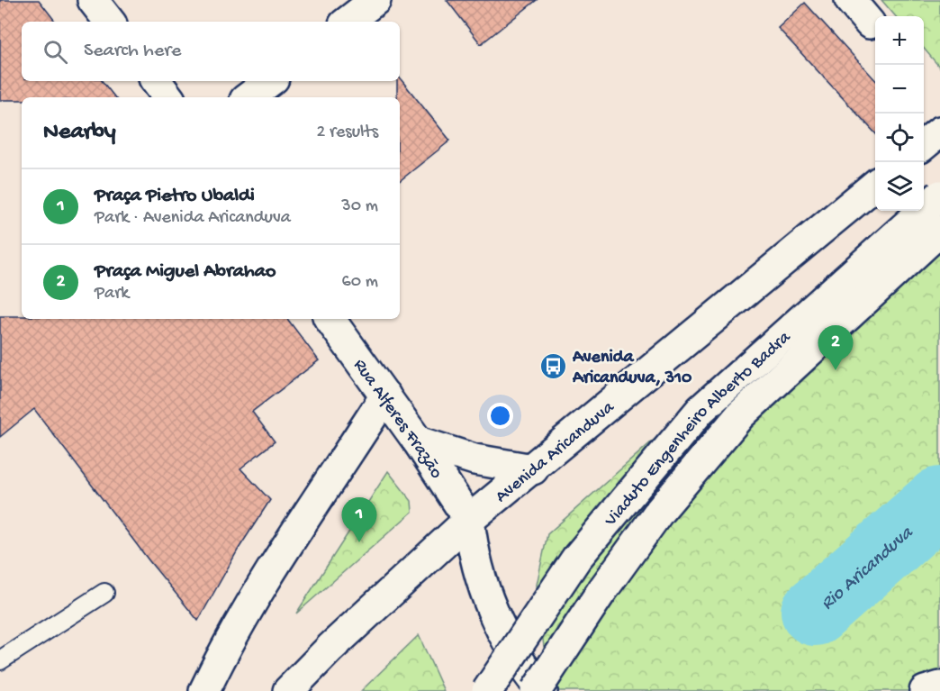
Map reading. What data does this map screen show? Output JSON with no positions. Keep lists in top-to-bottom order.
{
  "streets": {
    "main road": ["Rua Alferes Frazão", "Viaduto Engenheiro Alberto Badra", "Avenida Aricanduva"]
  },
  "crossings": [
    ["Rua Alferes Frazão", "Avenida Aricanduva"]
  ],
  "water": ["Rio Aricanduva"],
  "places": {
    "bus stop": ["Avenida Aricanduva, 310"]
  },
  "page": {
    "map_buttons": ["+", "−"],
    "search": "Search here",
    "heading": ["Nearby", "2 results"],
    "list": [
      {
        "mark": "1",
        "name": "Praça Pietro Ubaldi",
        "note": "Park · Avenida Aricanduva",
        "value": "30 m"
      },
      {
        "mark": "2",
        "name": "Praça Miguel Abrahao",
        "note": "Park",
        "value": "60 m"
      }
    ],
    "pins": ["2", "1"]
  }
}
